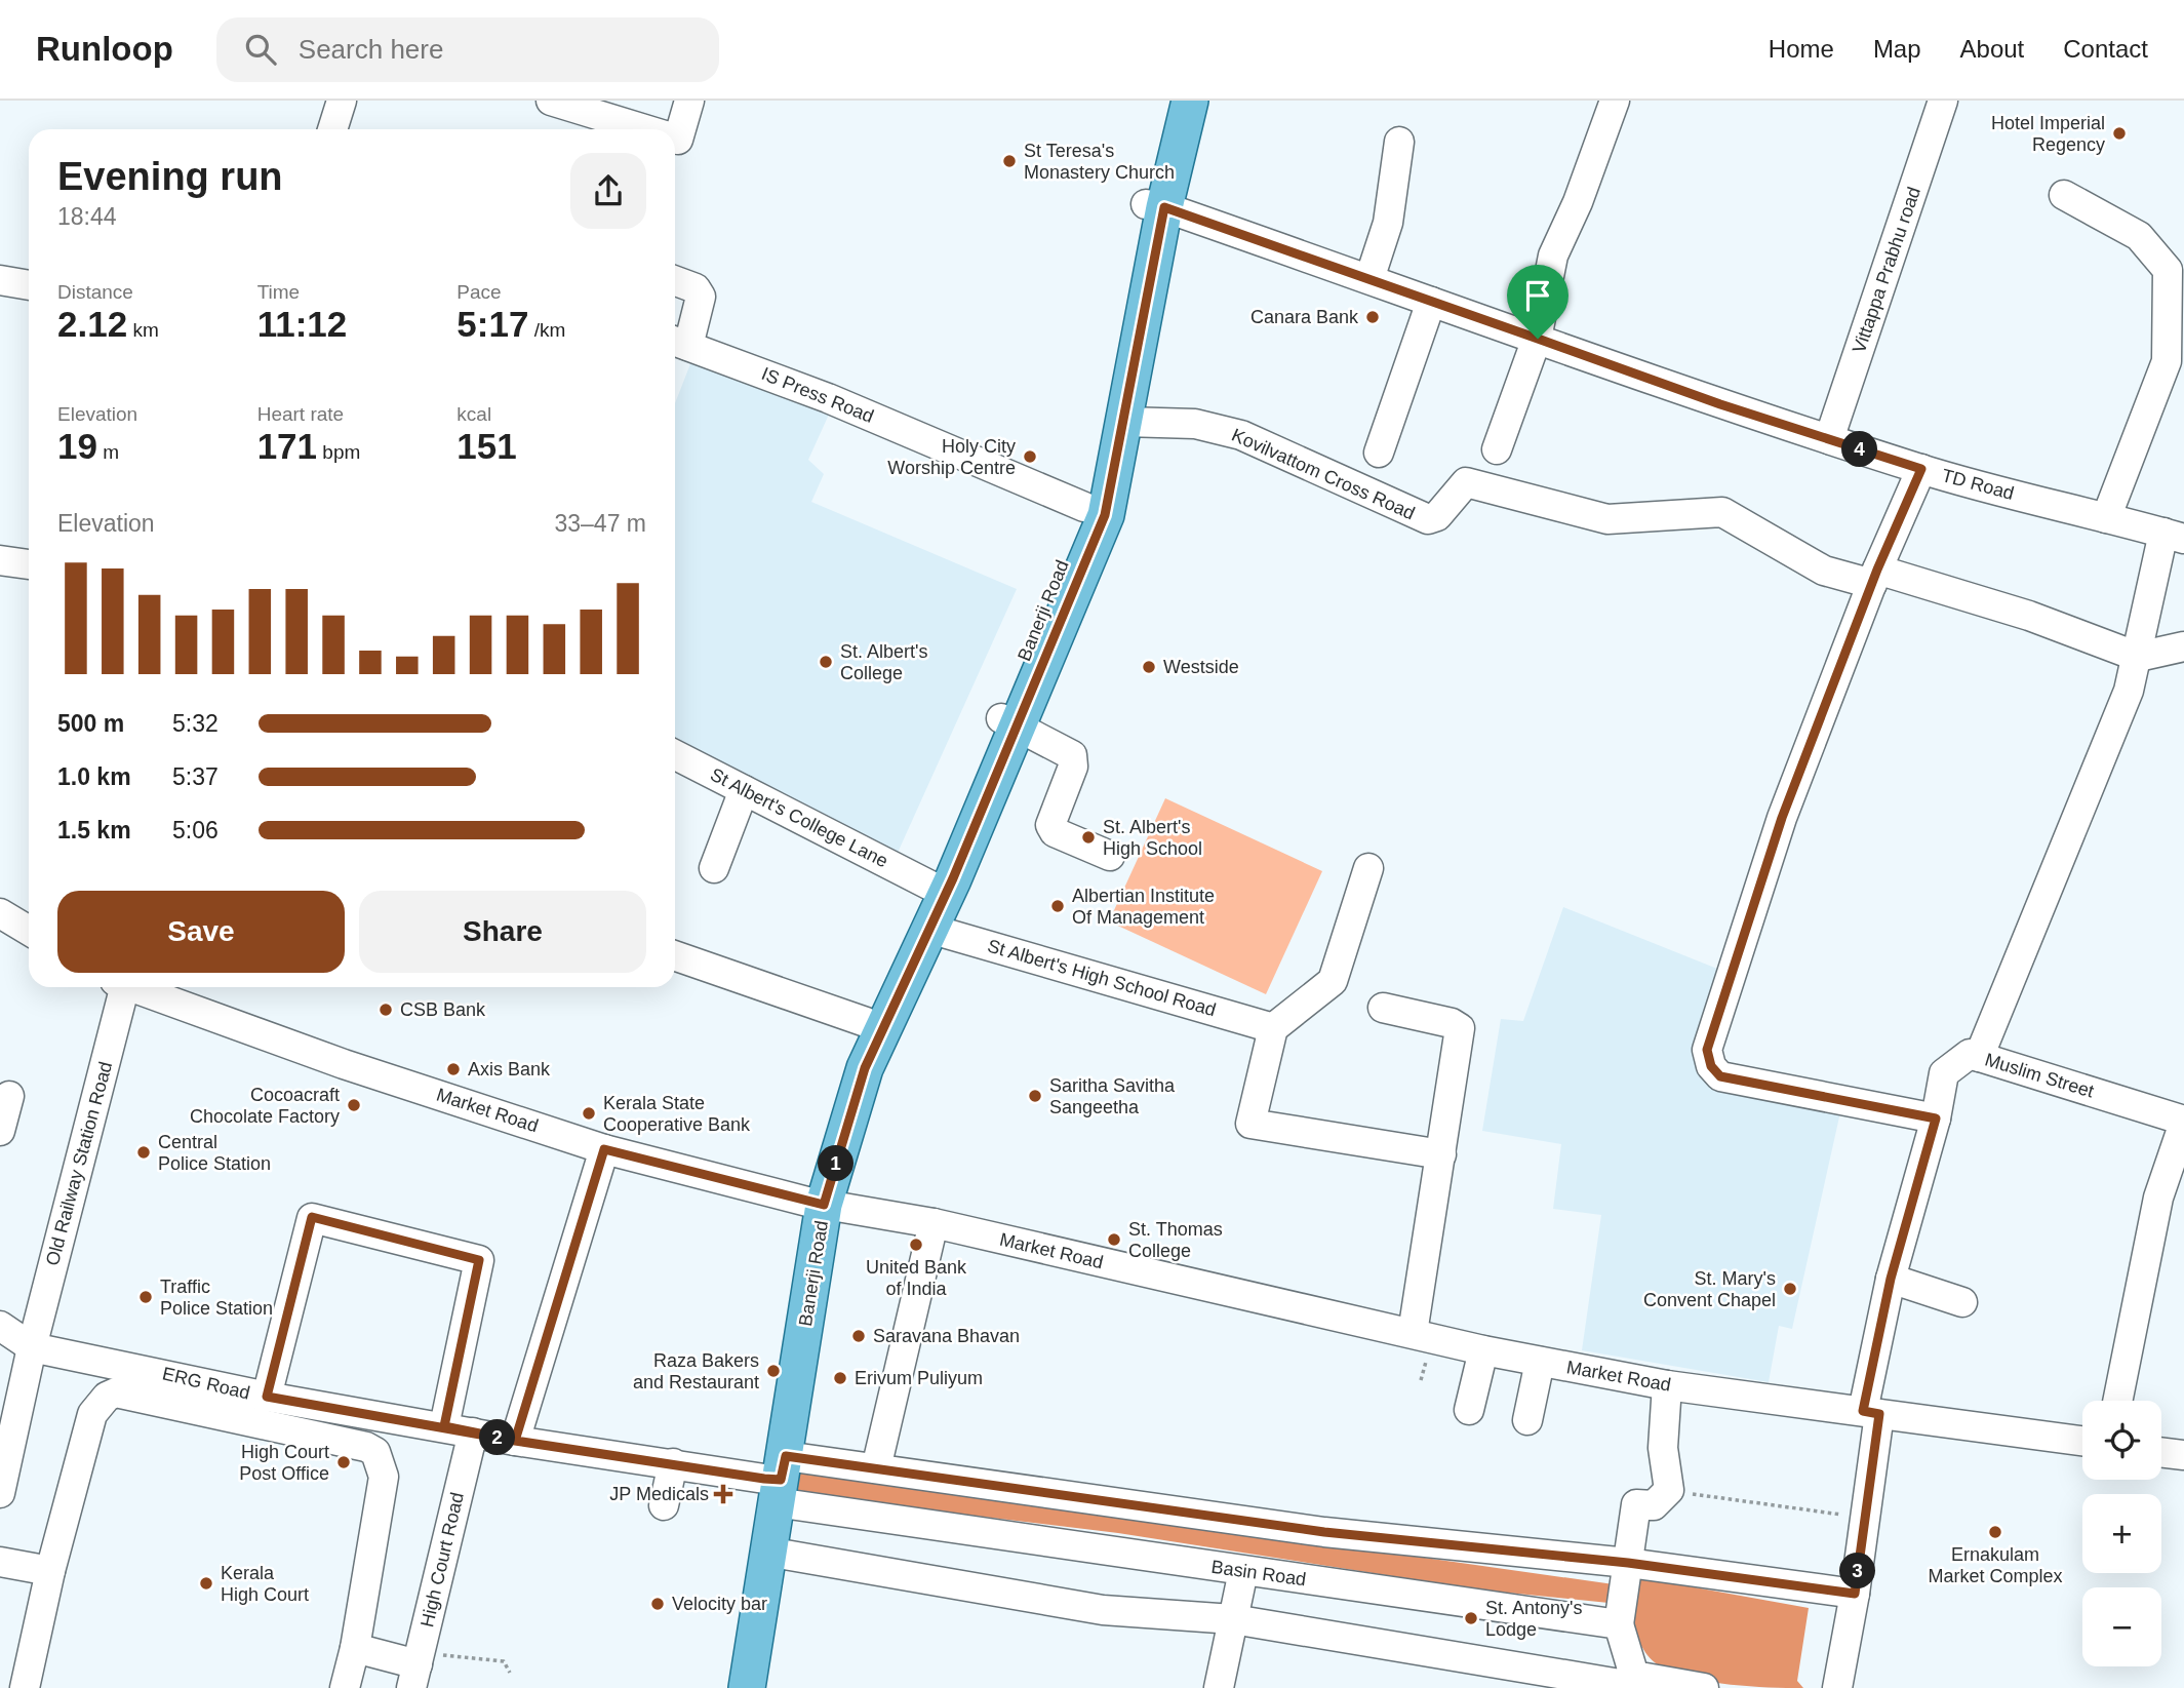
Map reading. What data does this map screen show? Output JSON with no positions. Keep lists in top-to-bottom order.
{
  "streets": {
    "main road": ["Banerji Road"],
    "street": [
      "Vittappa Prabhu road",
      "IS Press Road",
      "Kovilvattom Cross Road",
      "TD Road",
      "St Albert's College Lane",
      "St Albert's High School Road",
      "Muslim Street",
      "Market Road",
      "Old Railway Station Road",
      "ERG Road",
      "High Court Road",
      "Basin Road"
    ]
  },
  "crossings": [
    ["Vittappa Prabhu road", "TD Road"],
    ["IS Press Road", "Banerji Road"],
    ["Kovilvattom Cross Road", "Banerji Road"],
    ["TD Road", "Banerji Road"],
    ["Banerji Road", "St Albert's College Lane"],
    ["Banerji Road", "St Albert's High School Road"],
    ["Banerji Road", "Market Road"],
    ["Banerji Road", "ERG Road"],
    ["Banerji Road", "Basin Road"],
    ["Muslim Street", "Market Road"],
    ["Old Railway Station Road", "ERG Road"],
    ["ERG Road", "High Court Road"],
    ["ERG Road", "Basin Road"]
  ],
  "places": {
    "other": [
      "Hotel Imperial Regency",
      "St Teresa's Monastery Church",
      "Canara Bank",
      "Holy City Worship Centre",
      "St. Albert's College",
      "Westside",
      "St. Albert's High School",
      "Albertian Institute Of Management",
      "CSB Bank",
      "Axis Bank",
      "Saritha Savitha Sangeetha",
      "Cocoacraft Chocolate Factory",
      "Kerala State Cooperative Bank",
      "Central Police Station",
      "St. Thomas College",
      "United Bank of India",
      "St. Mary's Convent Chapel",
      "Traffic Police Station",
      "Saravana Bhavan",
      "Raza Bakers and Restaurant",
      "Erivum Puliyum",
      "High Court Post Office",
      "Ernakulam Market Complex",
      "Kerala High Court",
      "Velocity bar",
      "St. Antony's Lodge"
    ],
    "health": ["JP Medicals"]
  },
  "page": {
    "header": "Runloop",
    "search": "Search here",
    "nav": [
      "Home",
      "Map",
      "About",
      "Contact"
    ],
    "heading": ["Evening run", "18:44"],
    "stats": [
      ["Distance", "2.12 km"],
      ["Time", "11:12"],
      ["Pace", "5:17 /km"],
      ["Elevation", "19 m"],
      ["Heart rate", "171 bpm"],
      ["kcal", "151"]
    ],
    "pins": [
      "4",
      "1",
      "2",
      "3"
    ],
    "chart": ["Elevation", "33–47 m"],
    "list": [
      {
        "name": "500 m",
        "note": "5:32"
      },
      {
        "name": "1.0 km",
        "note": "5:37"
      },
      {
        "name": "1.5 km",
        "note": "5:06"
      }
    ],
    "buttons": ["Save", "Share"],
    "map_buttons": ["+", "−"]
  }
}
